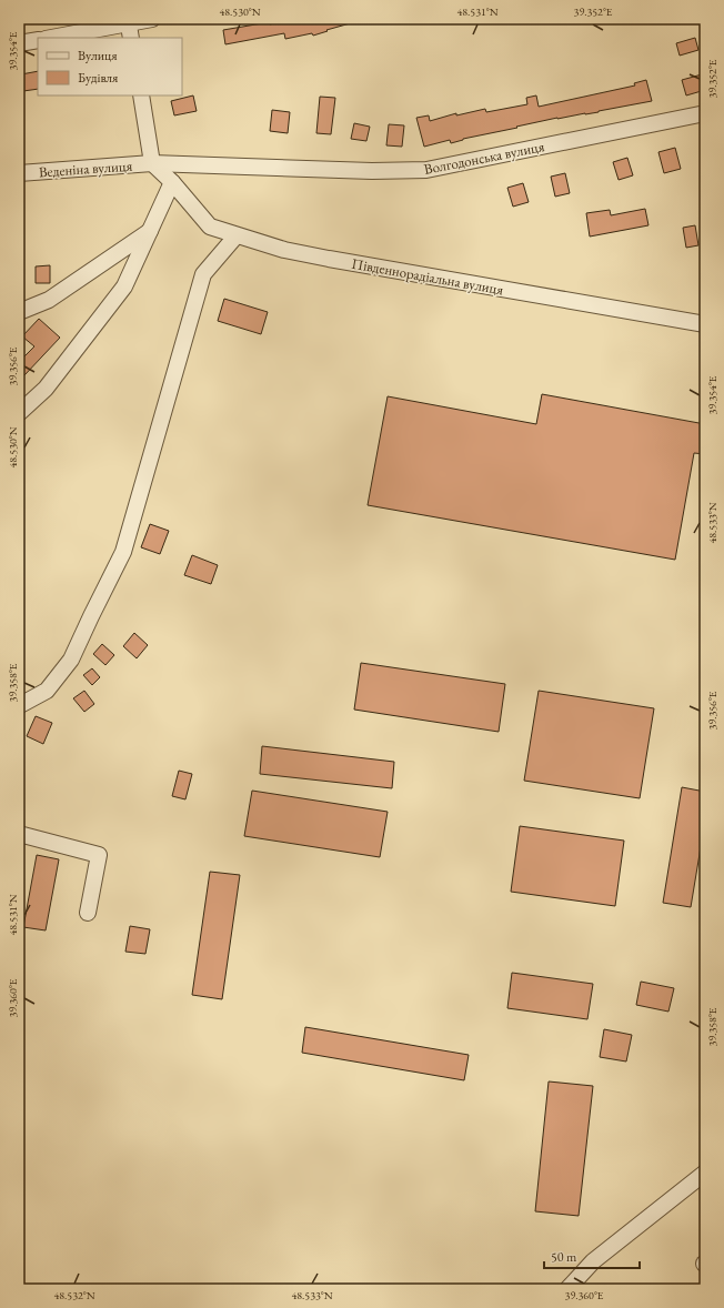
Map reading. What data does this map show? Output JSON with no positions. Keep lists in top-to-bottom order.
{
  "streets": {
    "street": ["Волгодонська вулиця", "Веденіна вулиця", "Південнорадіальна вулиця"]
  },
  "crossings": [
    ["Волгодонська вулиця", "Веденіна вулиця"],
    ["Волгодонська вулиця", "Південнорадіальна вулиця"],
    ["Веденіна вулиця", "Південнорадіальна вулиця"]
  ],
  "legend": ["Вулиця", "Будівля"],
  "scale_bar": "50 m",
  "coordinates": [
    "48.530°N",
    "48.531°N",
    "39.352°E",
    "39.354°E",
    "39.356°E",
    "48.533°N",
    "39.358°E",
    "39.360°E",
    "48.532°N"
  ]
}
